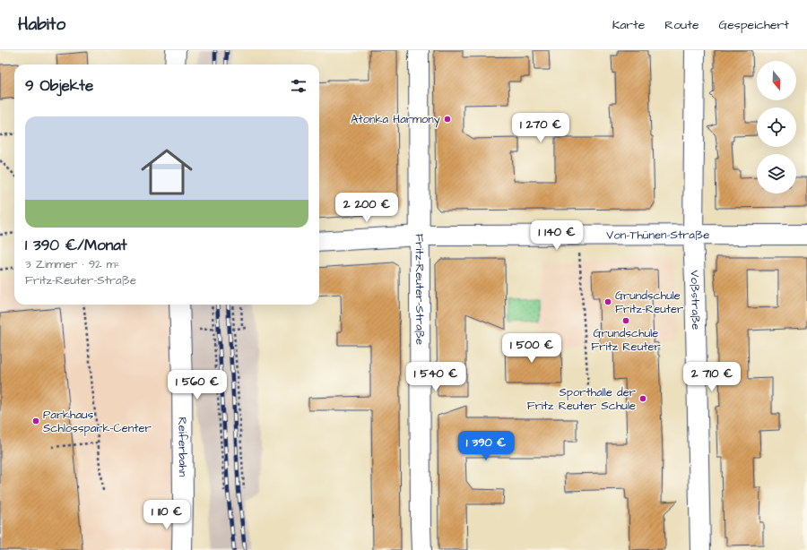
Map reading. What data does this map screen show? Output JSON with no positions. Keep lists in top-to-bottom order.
{
  "streets": {
    "street": [
      "Von-Thünen-Straße",
      "Fritz-Reuter-Straße",
      "Voßstraße",
      "Reiferbahn"
    ]
  },
  "crossings": [
    ["Von-Thünen-Straße", "Fritz-Reuter-Straße"],
    ["Von-Thünen-Straße", "Voßstraße"]
  ],
  "places": [
    "Atonka Harmony",
    "Grundschule Fritz-Reuter",
    "Grundschule Fritz Reuter",
    "Sporthalle der Fritz Reuter Schule",
    "Parkhaus Schlosspark-Center"
  ],
  "north": "bottom",
  "page": {
    "header": "Habito",
    "nav": ["Karte", "Route", "Gespeichert"],
    "heading": "9 Objekte",
    "list": [
      {
        "name": "1 390 €/Monat",
        "note": "3 Zimmer · 92 m² · Fritz-Reuter-Straße"
      }
    ],
    "price": [
      "1 270 €",
      "2 200 €",
      "1 140 €",
      "1 500 €",
      "1 540 €",
      "2 710 €",
      "1 560 €",
      "1 390 €",
      "1 110 €"
    ]
  }
}
